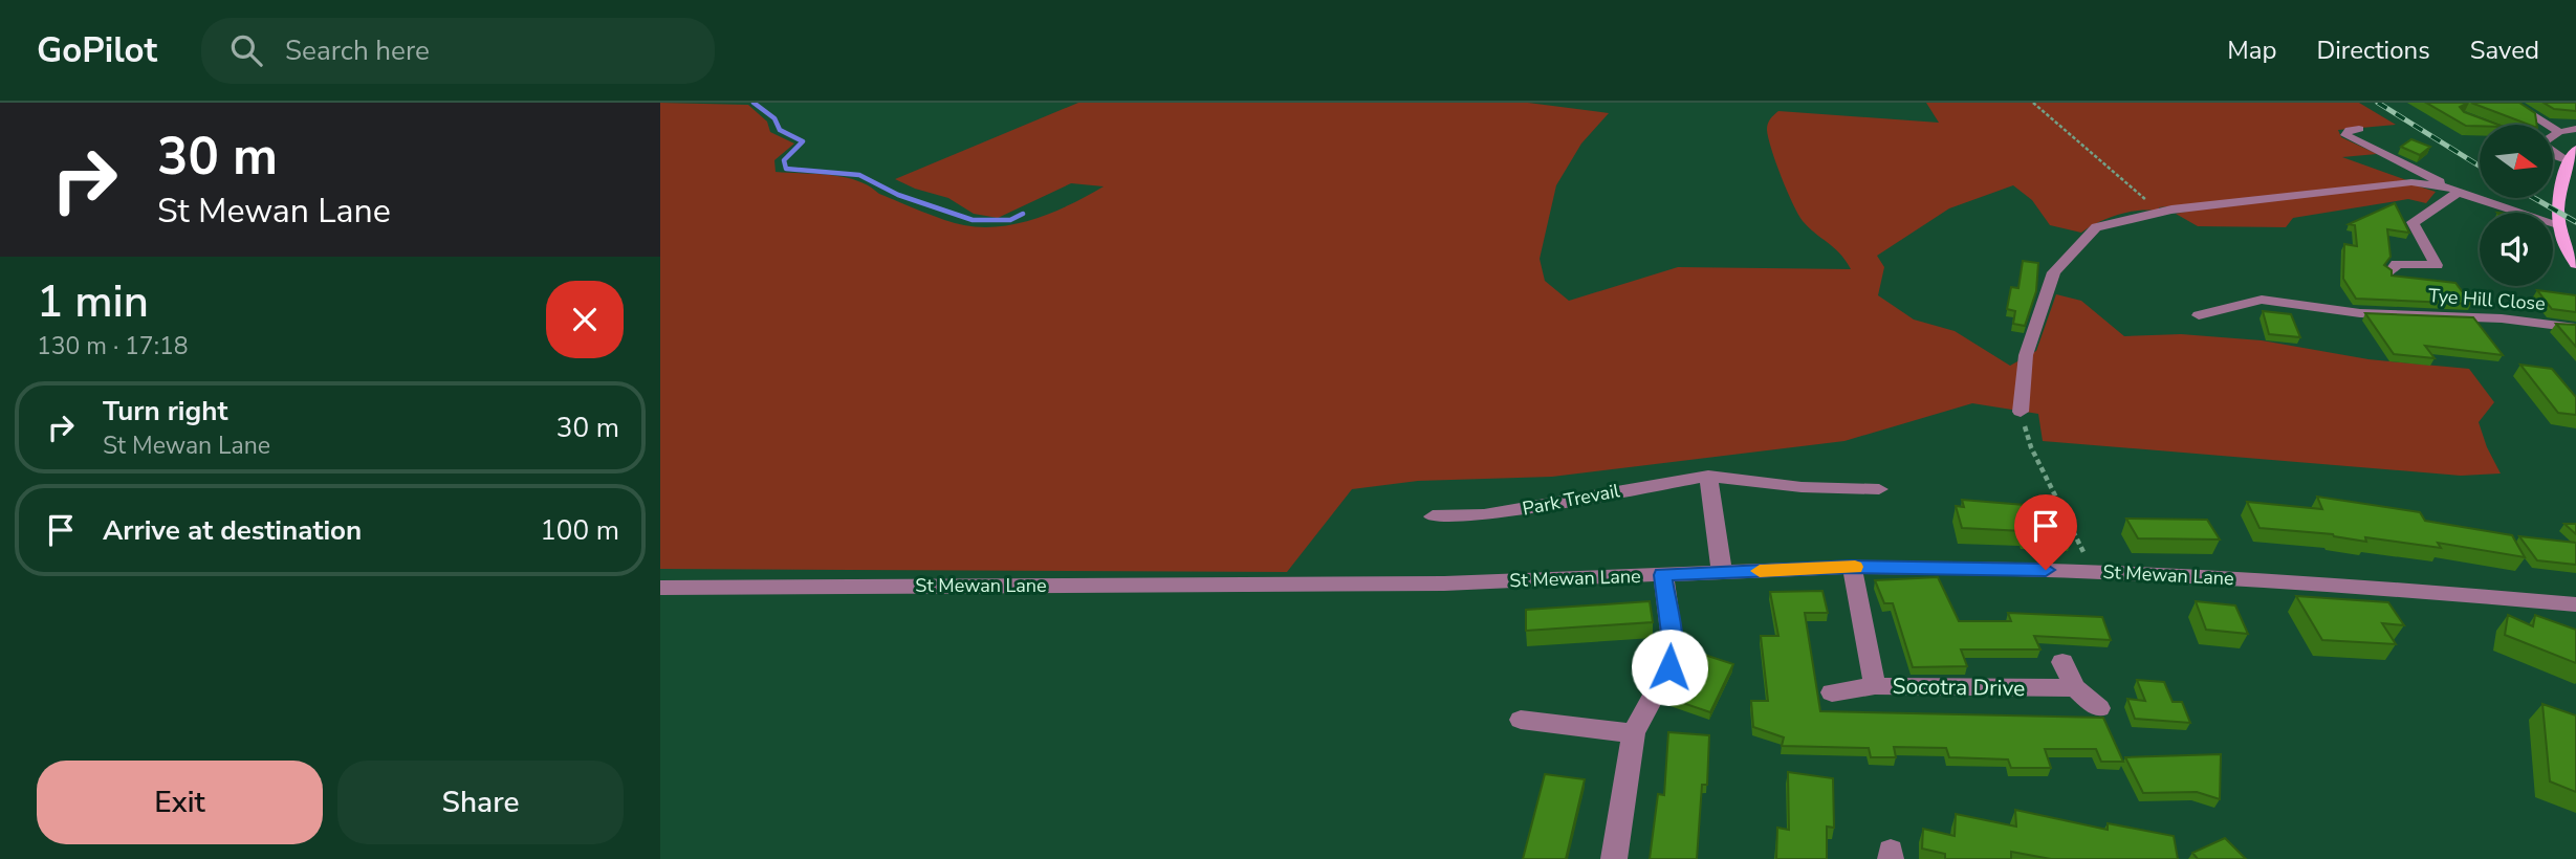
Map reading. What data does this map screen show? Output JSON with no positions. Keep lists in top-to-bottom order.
{
  "streets": {
    "street": [
      "Tye Hill Close",
      "Park Trevail",
      "St Mewan Lane",
      "Socotra Drive"
    ]
  },
  "crossings": [
    ["St Mewan Lane", "Socotra Drive"]
  ],
  "north": "right",
  "page": {
    "header": "GoPilot",
    "search": "Search here",
    "nav": ["Map", "Directions", "Saved"],
    "turn": ["30 m", "St Mewan Lane"],
    "heading": ["1 min", "130 m · 17:18"],
    "list": [
      {
        "name": "Turn right",
        "note": "St Mewan Lane",
        "value": "30 m"
      },
      {
        "name": "Arrive at destination",
        "value": "100 m"
      }
    ],
    "buttons": ["Exit", "Share"]
  }
}
